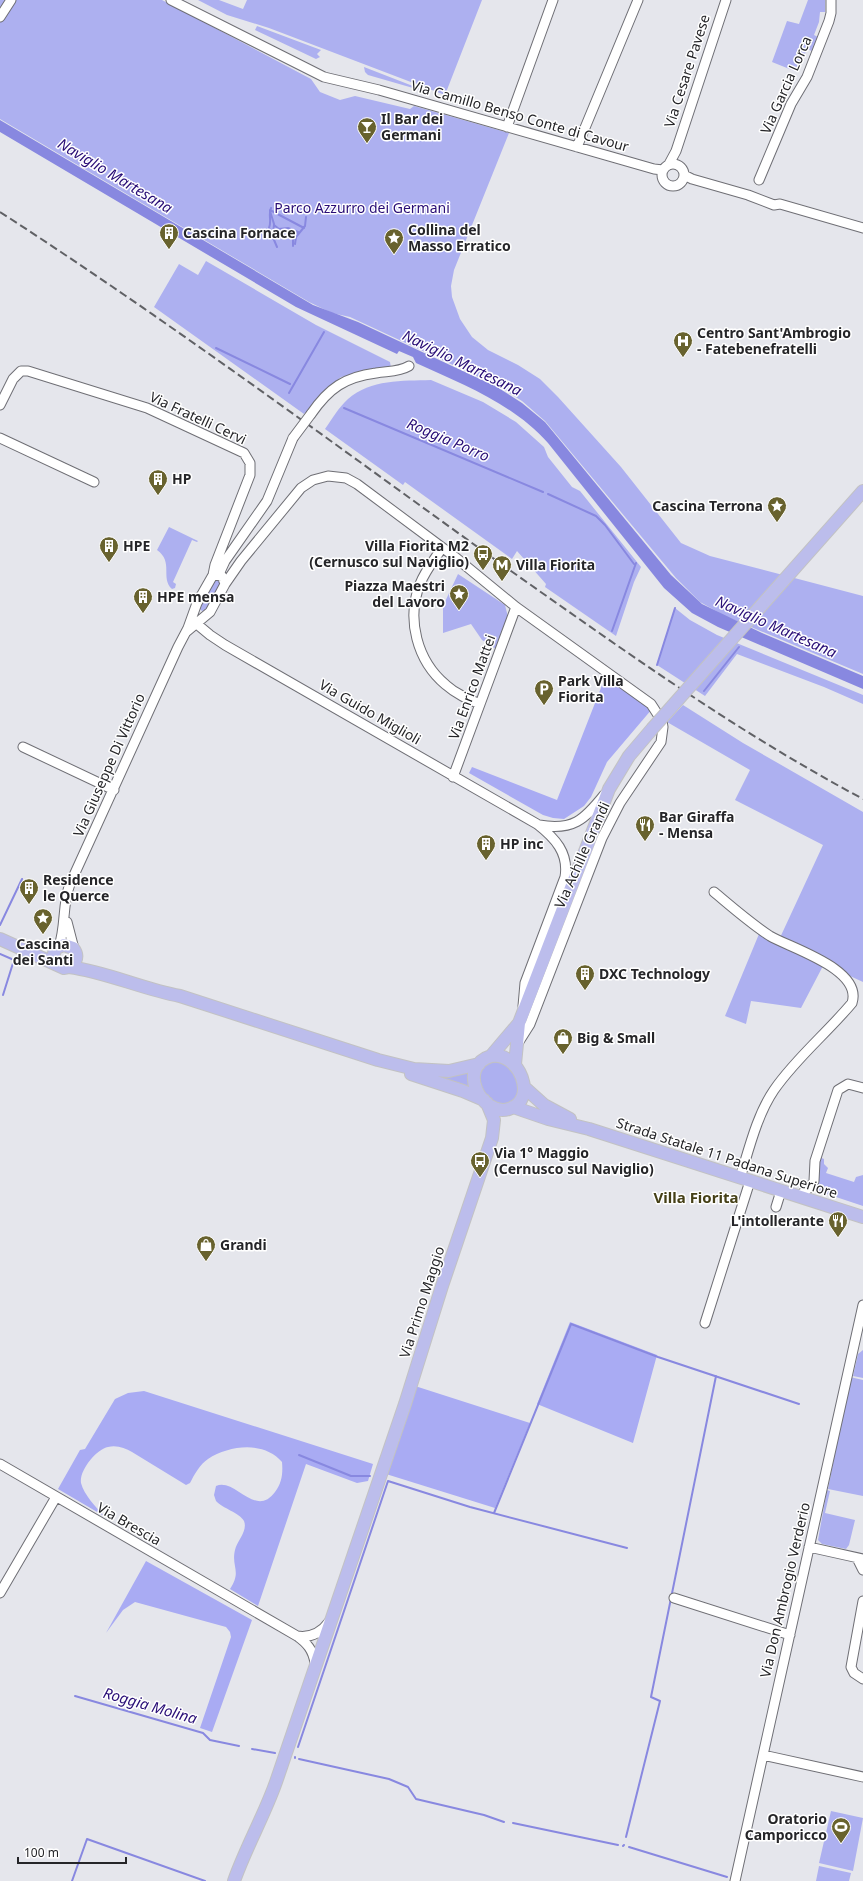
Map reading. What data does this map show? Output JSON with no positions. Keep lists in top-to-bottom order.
{
  "streets": {
    "main road": ["Strada Statale 11 Padana Superiore", "Via Primo Maggio"],
    "street": [
      "Via Cesare Pavese",
      "Via Garcia Lorca",
      "Via Camillo Benso Conte di Cavour",
      "Via Fratelli Cervi",
      "Via Enrico Mattei",
      "Via Guido Miglioli",
      "Via Giuseppe Di Vittorio",
      "Via Achille Grandi",
      "Via Brescia",
      "Via Don Ambrogio Verderio"
    ]
  },
  "crossings": [
    ["Via Cesare Pavese", "Via Camillo Benso Conte di Cavour"],
    ["Via Fratelli Cervi", "Via Giuseppe Di Vittorio"],
    ["Via Fratelli Cervi", "Via Achille Grandi"],
    ["Via Enrico Mattei", "Via Guido Miglioli"],
    ["Via Enrico Mattei", "Via Achille Grandi"],
    ["Via Guido Miglioli", "Via Giuseppe Di Vittorio"],
    ["Via Giuseppe Di Vittorio", "Via Achille Grandi"],
    ["Strada Statale 11 Padana Superiore", "Via Primo Maggio"],
    ["Via Primo Maggio", "Via Brescia"]
  ],
  "districts": ["Villa Fiorita"],
  "water": ["Naviglio Martesana", "Roggia Porro", "Roggia Molina"],
  "parks": ["Parco Azzurro dei Germani"],
  "places": {
    "bar": ["Il Bar dei Germani"],
    "building": [
      "Cascina Fornace",
      "HP",
      "HPE",
      "HPE mensa",
      "HP inc",
      "Residence le Querce",
      "DXC Technology"
    ],
    "place": [
      "Collina del Masso Erratico",
      "Cascina Terrona",
      "Piazza Maestri del Lavoro",
      "Cascina dei Santi"
    ],
    "hospital": ["Centro Sant'Ambrogio - Fatebenefratelli"],
    "bus stop": ["Villa Fiorita M2 (Cernusco sul Naviglio)", "Via 1° Maggio (Cernusco sul Naviglio)"],
    "metro station": ["Villa Fiorita"],
    "parking": ["Park Villa Fiorita"],
    "restaurant": ["Bar Giraffa - Mensa", "L'intollerante"],
    "shop": ["Big & Small", "Grandi"],
    "sports": ["Oratorio Camporicco"]
  },
  "scale_bar": "100 m"
}
